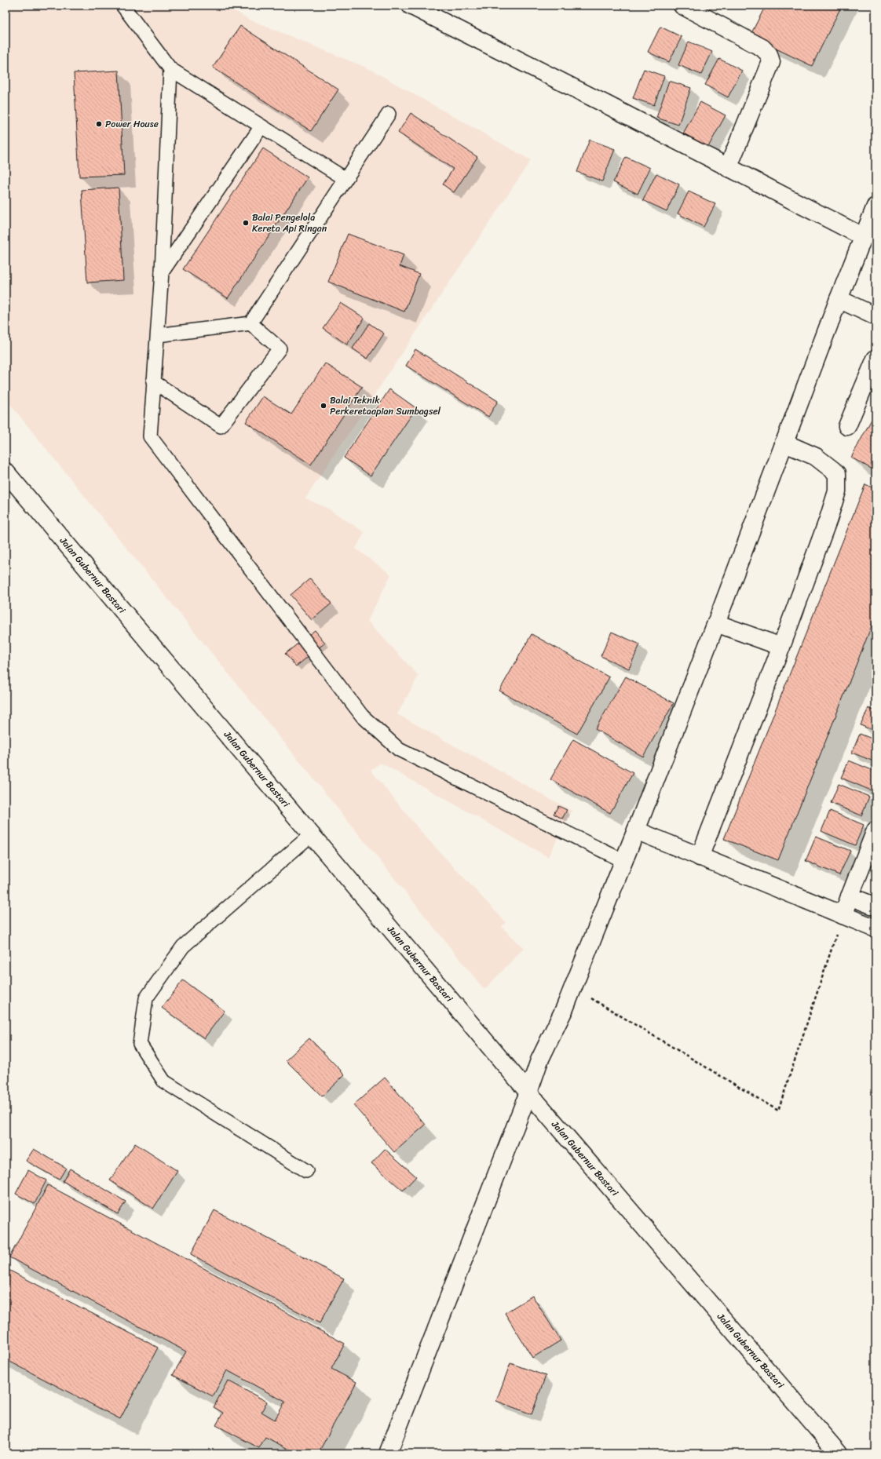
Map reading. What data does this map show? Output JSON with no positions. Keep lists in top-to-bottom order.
{
  "streets": {
    "main road": ["Jalan Gubernur Bastari"]
  },
  "places": ["Power House", "Balai Pengelola Kereta Api Ringan", "Balai Teknik Perkeretaapian Sumbagsel"]
}
